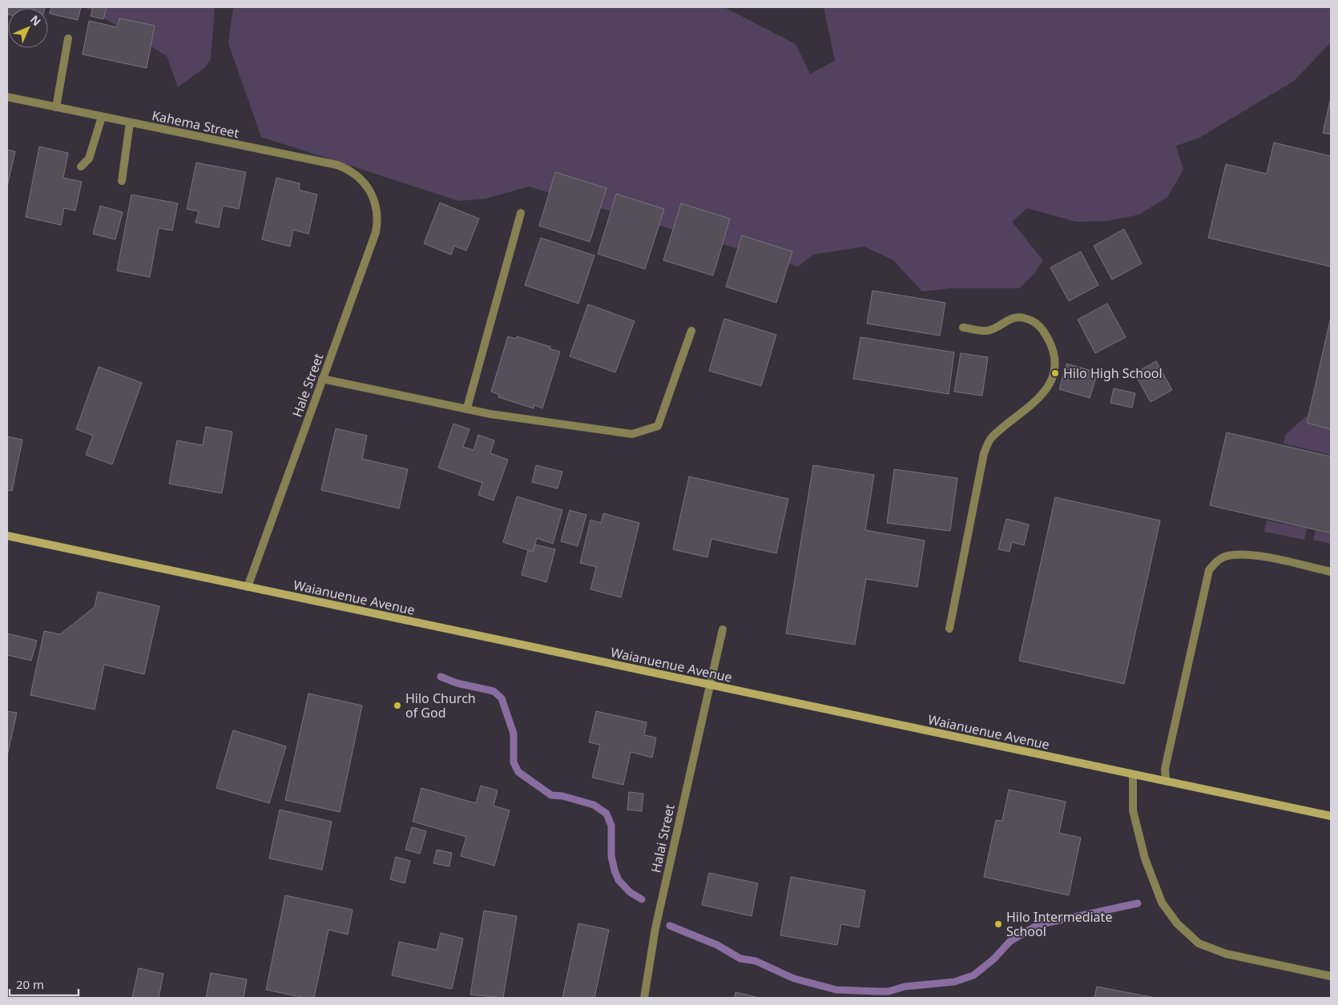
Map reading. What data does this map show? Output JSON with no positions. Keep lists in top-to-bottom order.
{
  "streets": {
    "main road": ["Waianuenue Avenue"],
    "street": ["Kahema Street", "Hale Street", "Halai Street"]
  },
  "crossings": [
    ["Kahema Street", "Hale Street"],
    ["Hale Street", "Waianuenue Avenue"],
    ["Waianuenue Avenue", "Halai Street"]
  ],
  "places": ["Hilo High School", "Hilo Church of God", "Hilo Intermediate School"],
  "scale_bar": "20 m",
  "north": "top right"
}
